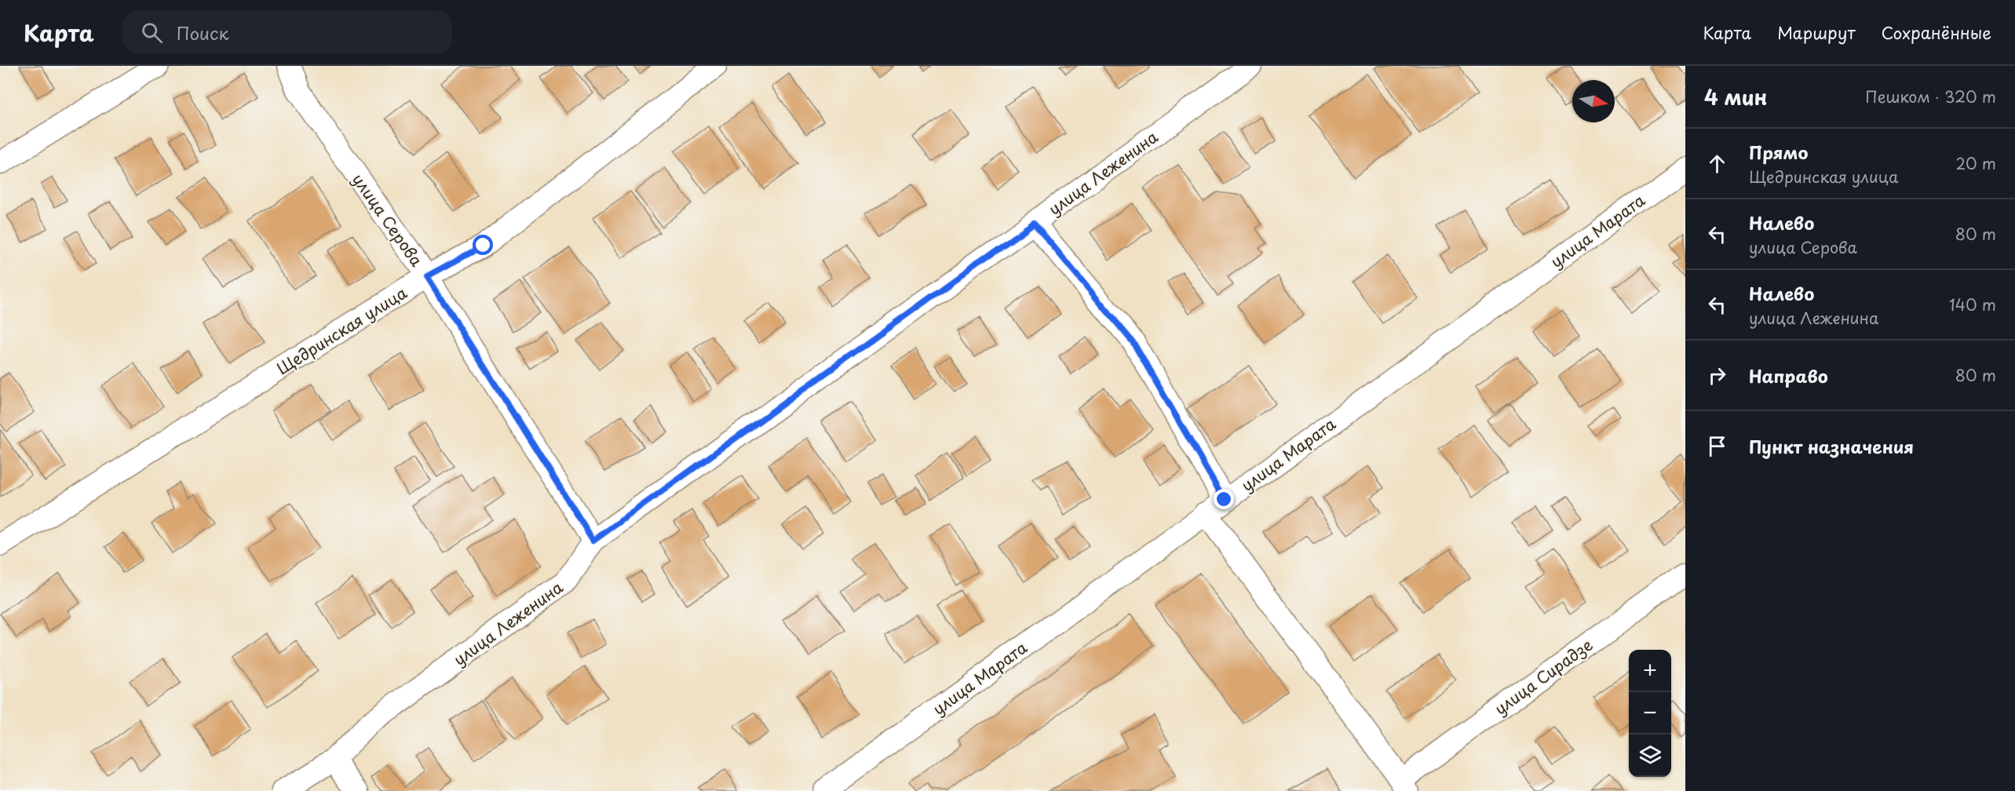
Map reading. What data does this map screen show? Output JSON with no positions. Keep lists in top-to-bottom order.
{
  "streets": {
    "street": [
      "улица Леженина",
      "улица Серова",
      "улица Марата",
      "Щедринская улица",
      "улица Сирадзе"
    ]
  },
  "crossings": [
    ["улица Леженина", "улица Серова"],
    ["улица Серова", "Щедринская улица"]
  ],
  "north": "right",
  "page": {
    "header": "Карта",
    "search": "Поиск",
    "nav": ["Карта", "Маршрут", "Сохранённые"],
    "heading": ["4 мин", "Пешком · 320 m"],
    "list": [
      ["Прямо", "Щедринская улица", "20 m"],
      ["Налево", "улица Серова", "80 m"],
      ["Налево", "улица Леженина", "140 m"],
      ["Направо", "80 m"],
      "Пункт назначения"
    ],
    "map_buttons": ["+", "−"]
  }
}
